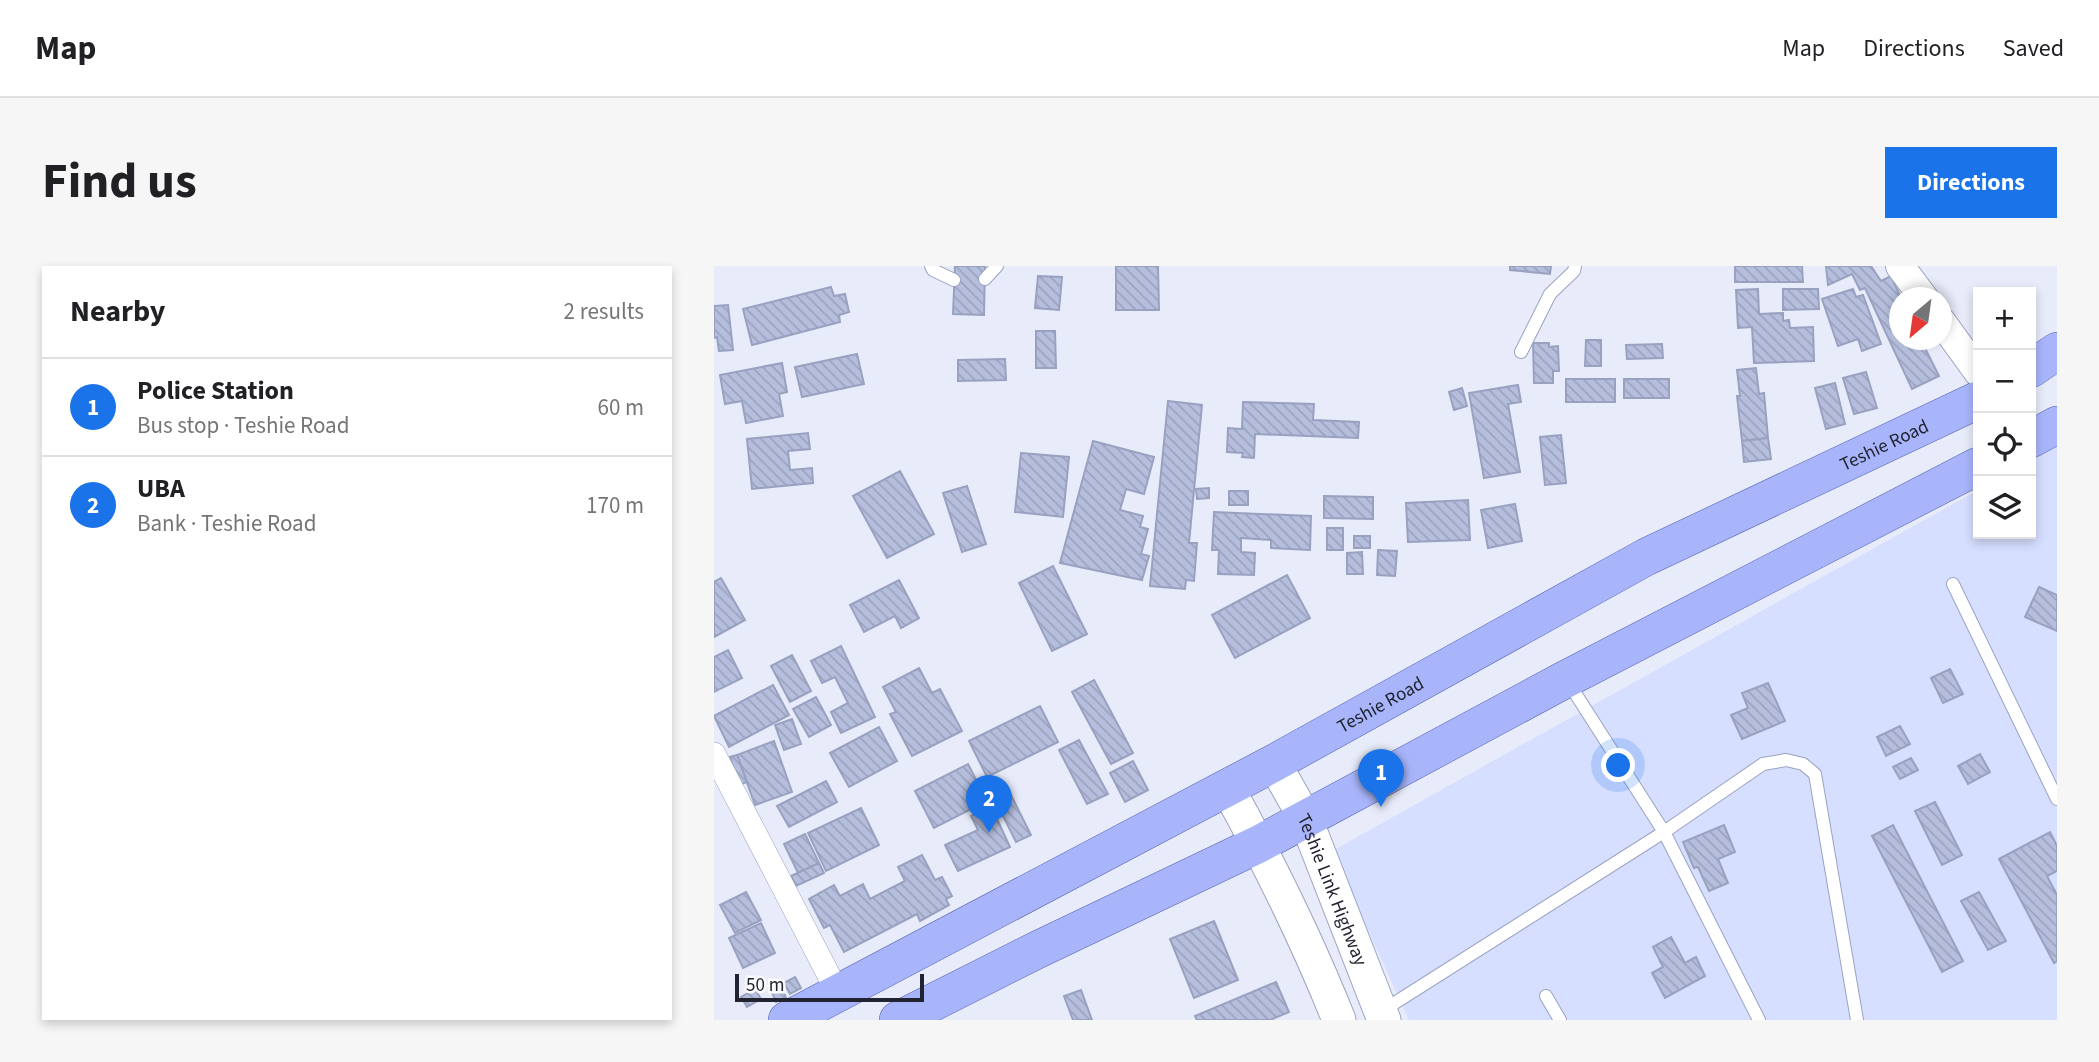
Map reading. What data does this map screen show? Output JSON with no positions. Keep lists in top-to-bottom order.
{
  "streets": {
    "main road": ["Teshie Road", "Teshie Link Highway"]
  },
  "crossings": [
    ["Teshie Road", "Teshie Link Highway"]
  ],
  "scale_bar": "50 m",
  "north": "bottom left",
  "page": {
    "header": "Map",
    "nav": ["Map", "Directions", "Saved"],
    "title": "Find us",
    "buttons": "Directions",
    "heading": ["Nearby", "2 results"],
    "map_buttons": ["+", "−"],
    "list": [
      {
        "mark": "1",
        "name": "Police Station",
        "note": "Bus stop · Teshie Road",
        "value": "60 m"
      },
      {
        "mark": "2",
        "name": "UBA",
        "note": "Bank · Teshie Road",
        "value": "170 m"
      }
    ],
    "pins": ["1", "2"],
    "scale": "50 m"
  }
}
